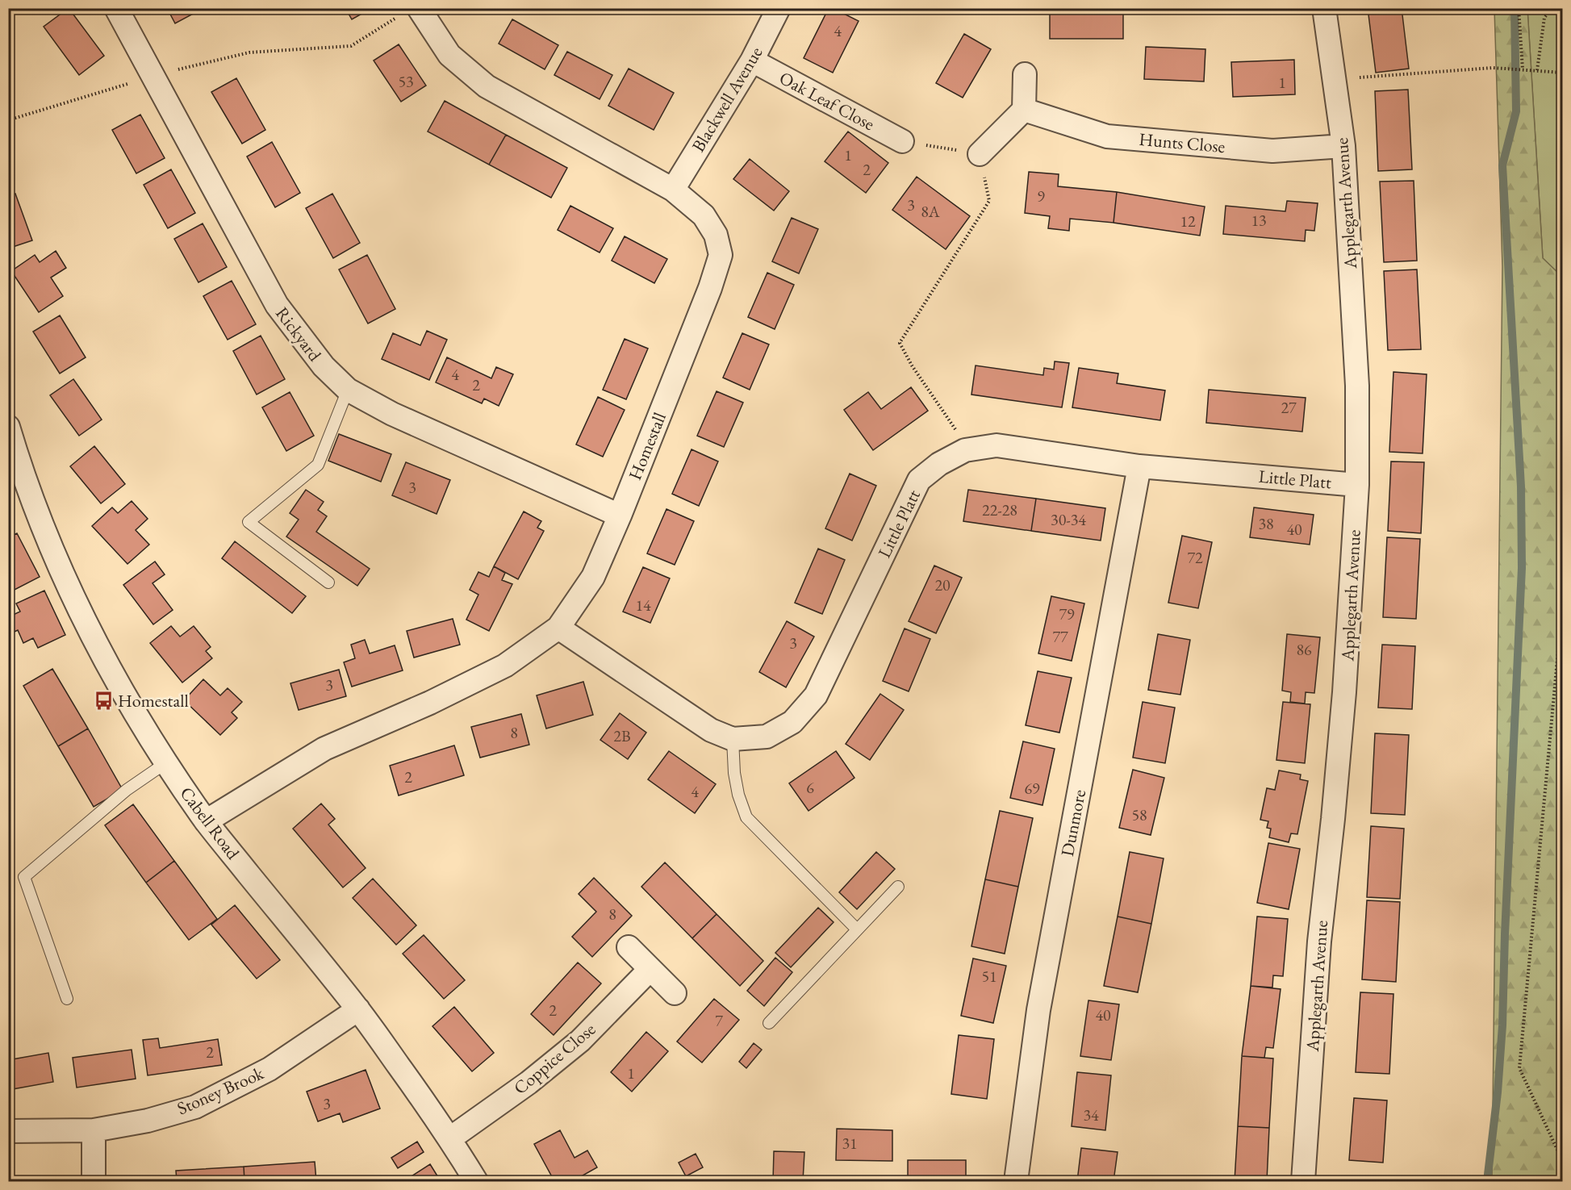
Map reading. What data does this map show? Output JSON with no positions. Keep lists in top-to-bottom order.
{
  "streets": {
    "street": [
      "Blackwell Avenue",
      "Oak Leaf Close",
      "Hunts Close",
      "Applegarth Avenue",
      "Rickyard",
      "Homestall",
      "Little Platt",
      "Cabell Road",
      "Dunmore",
      "Coppice Close",
      "Stoney Brook"
    ]
  },
  "crossings": [
    ["Blackwell Avenue", "Oak Leaf Close"],
    ["Blackwell Avenue", "Homestall"],
    ["Hunts Close", "Applegarth Avenue"],
    ["Applegarth Avenue", "Little Platt"],
    ["Rickyard", "Homestall"],
    ["Homestall", "Little Platt"],
    ["Homestall", "Cabell Road"],
    ["Little Platt", "Dunmore"],
    ["Cabell Road", "Coppice Close"],
    ["Cabell Road", "Stoney Brook"]
  ],
  "places": {
    "bus stop": ["Homestall"]
  },
  "house_numbers": [
    "4",
    "53",
    "1",
    "1",
    "2",
    "9",
    "3",
    "8A",
    "13",
    "12",
    "4",
    "2",
    "27",
    "3",
    "22-28",
    "30-34",
    "38",
    "40",
    "72",
    "20",
    "14",
    "79",
    "77",
    "3",
    "86",
    "3",
    "8",
    "2B",
    "2",
    "6",
    "69",
    "4",
    "58",
    "8",
    "51",
    "2",
    "40",
    "7",
    "2",
    "1",
    "3",
    "34",
    "31"
  ]
}
